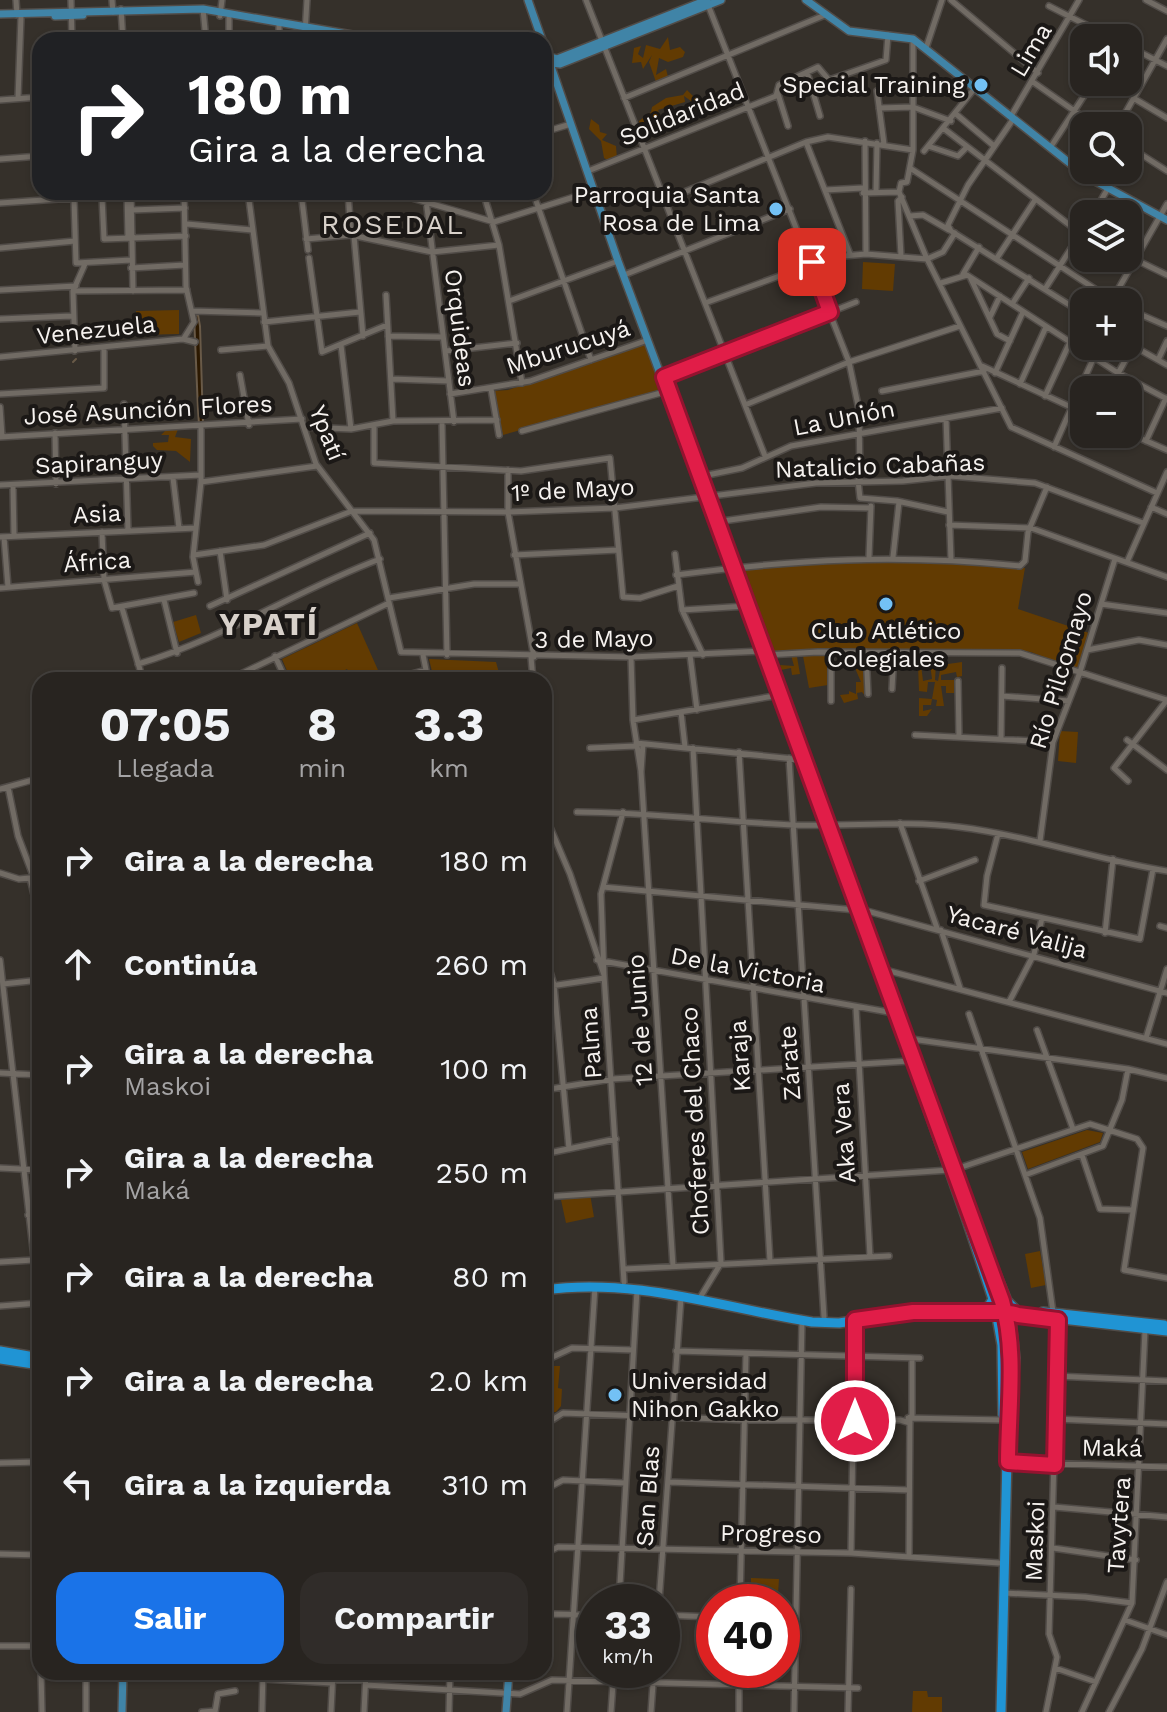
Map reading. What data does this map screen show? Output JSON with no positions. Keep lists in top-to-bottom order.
{
  "streets": {
    "street": [
      "Lima",
      "Solidaridad",
      "Orquideas",
      "Venezuela",
      "Mburucuyá",
      "José Asunción Flores",
      "La Unión",
      "Ypatí",
      "Sapiranguy",
      "Natalicio Cabañas",
      "1º de Mayo",
      "Asia",
      "África",
      "3 de Mayo",
      "Río Pilcomayo",
      "Yacaré Valija",
      "De la Victoria",
      "12 de Junio",
      "Palma",
      "Karaja",
      "Zárate",
      "Choferes del Chaco",
      "Aka Vera",
      "Maká",
      "San Blas",
      "Tavytera",
      "Progreso",
      "Maskoi"
    ]
  },
  "crossings": [
    ["Orquideas", "Mburucuyá"],
    ["José Asunción Flores", "Ypatí"],
    ["Ypatí", "Sapiranguy"],
    ["Ypatí", "1º de Mayo"],
    ["Ypatí", "3 de Mayo"],
    ["Natalicio Cabañas", "1º de Mayo"],
    ["3 de Mayo", "Río Pilcomayo"],
    ["3 de Mayo", "12 de Junio"],
    ["Yacaré Valija", "12 de Junio"],
    ["Yacaré Valija", "Karaja"],
    ["Yacaré Valija", "Zárate"],
    ["Yacaré Valija", "Choferes del Chaco"],
    ["De la Victoria", "12 de Junio"],
    ["De la Victoria", "Palma"],
    ["De la Victoria", "Karaja"],
    ["De la Victoria", "Zárate"],
    ["De la Victoria", "Choferes del Chaco"],
    ["De la Victoria", "Aka Vera"],
    ["Maká", "Tavytera"],
    ["Maká", "Maskoi"],
    ["San Blas", "Progreso"]
  ],
  "districts": ["ROSEDAL", "YPATÍ"],
  "places": [
    "Special Training",
    "Parroquia Santa Rosa de Lima",
    "Club Atlético Colegiales",
    "Universidad Nihon Gakko"
  ],
  "page": {
    "map_buttons": ["+", "−"],
    "turn": ["180 m", "Gira a la derecha"],
    "eta": [
      "07:05",
      "Llegada",
      "8",
      "min",
      "3.3",
      "km"
    ],
    "list": [
      {
        "name": "Gira a la derecha",
        "value": "180 m"
      },
      {
        "name": "Continúa",
        "value": "260 m"
      },
      {
        "name": "Gira a la derecha",
        "note": "Maskoi",
        "value": "100 m"
      },
      {
        "name": "Gira a la derecha",
        "note": "Maká",
        "value": "250 m"
      },
      {
        "name": "Gira a la derecha",
        "value": "80 m"
      },
      {
        "name": "Gira a la derecha",
        "value": "2.0 km"
      },
      {
        "name": "Gira a la izquierda",
        "value": "310 m"
      }
    ],
    "buttons": ["Salir", "Compartir"],
    "speed": "33 km/h",
    "limit": "40"
  }
}
